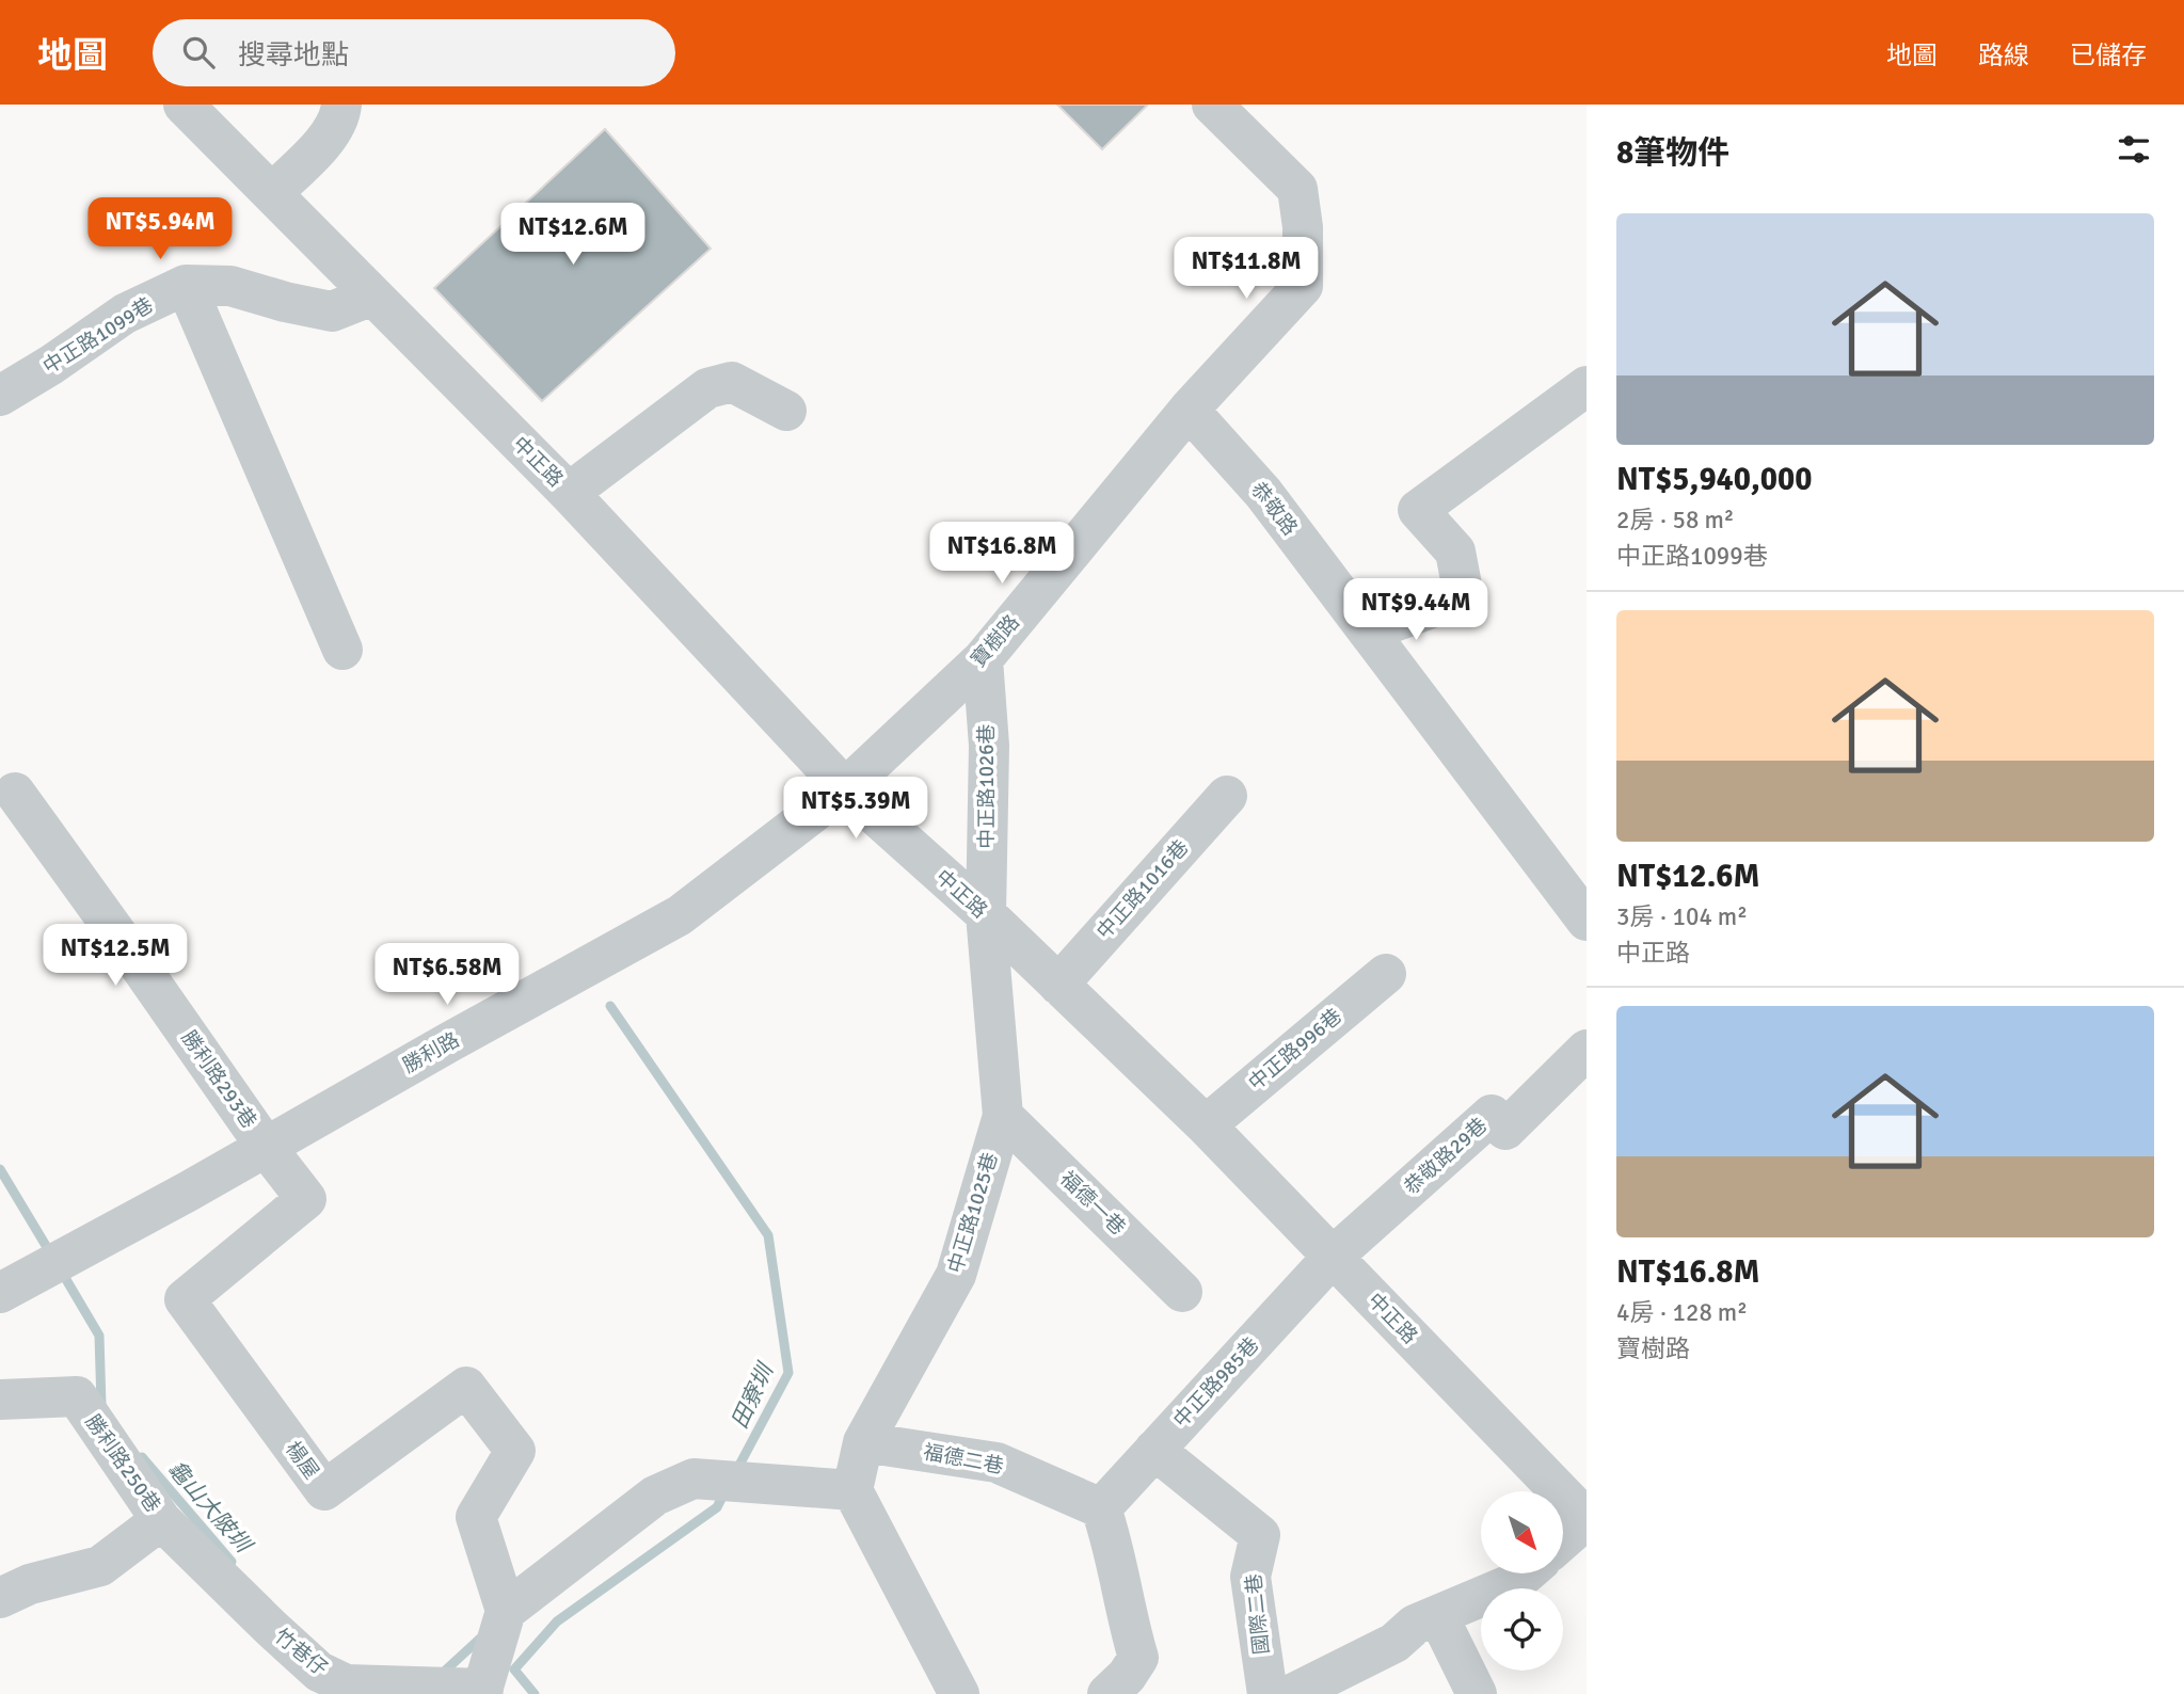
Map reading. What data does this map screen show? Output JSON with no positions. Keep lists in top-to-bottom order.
{
  "streets": {
    "street": [
      "中正路1099巷",
      "中正路",
      "恭敬路",
      "寶樹路",
      "中正路1026巷",
      "中正路1016巷",
      "中正路996巷",
      "勝利路",
      "勝利路293巷",
      "恭敬路29巷",
      "福德一巷",
      "中正路1025巷",
      "中正路985巷",
      "福德二巷",
      "楊屋",
      "勝利路250巷",
      "國際二巷",
      "竹巷仔"
    ]
  },
  "crossings": [
    ["中正路1099巷", "中正路"],
    ["中正路", "寶樹路"],
    ["中正路", "中正路1026巷"],
    ["中正路", "中正路1016巷"],
    ["中正路", "中正路996巷"],
    ["中正路", "勝利路"],
    ["中正路", "恭敬路29巷"],
    ["中正路", "中正路1025巷"],
    ["中正路", "中正路985巷"],
    ["恭敬路", "寶樹路"],
    ["寶樹路", "中正路1026巷"],
    ["寶樹路", "勝利路"],
    ["中正路1026巷", "中正路1025巷"],
    ["勝利路", "勝利路293巷"],
    ["勝利路", "楊屋"],
    ["勝利路293巷", "楊屋"],
    ["恭敬路29巷", "中正路985巷"],
    ["福德一巷", "中正路1025巷"],
    ["中正路1025巷", "福德二巷"],
    ["中正路985巷", "福德二巷"],
    ["中正路985巷", "國際二巷"],
    ["勝利路250巷", "竹巷仔"]
  ],
  "water": ["田寮圳", "龜山大陂圳"],
  "north": "bottom right",
  "page": {
    "header": "地圖",
    "search": "搜尋地點",
    "nav": ["地圖", "路線", "已儲存"],
    "heading": "8筆物件",
    "list": [
      {
        "name": "NT$5,940,000",
        "note": "2房 · 58 m² · 中正路1099巷"
      },
      {
        "name": "NT$12.6M",
        "note": "3房 · 104 m² · 中正路"
      },
      {
        "name": "NT$16.8M",
        "note": "4房 · 128 m² · 寶樹路"
      }
    ],
    "price": [
      "NT$5.94M",
      "NT$12.6M",
      "NT$11.8M",
      "NT$16.8M",
      "NT$9.44M",
      "NT$5.39M",
      "NT$12.5M",
      "NT$6.58M"
    ]
  }
}
